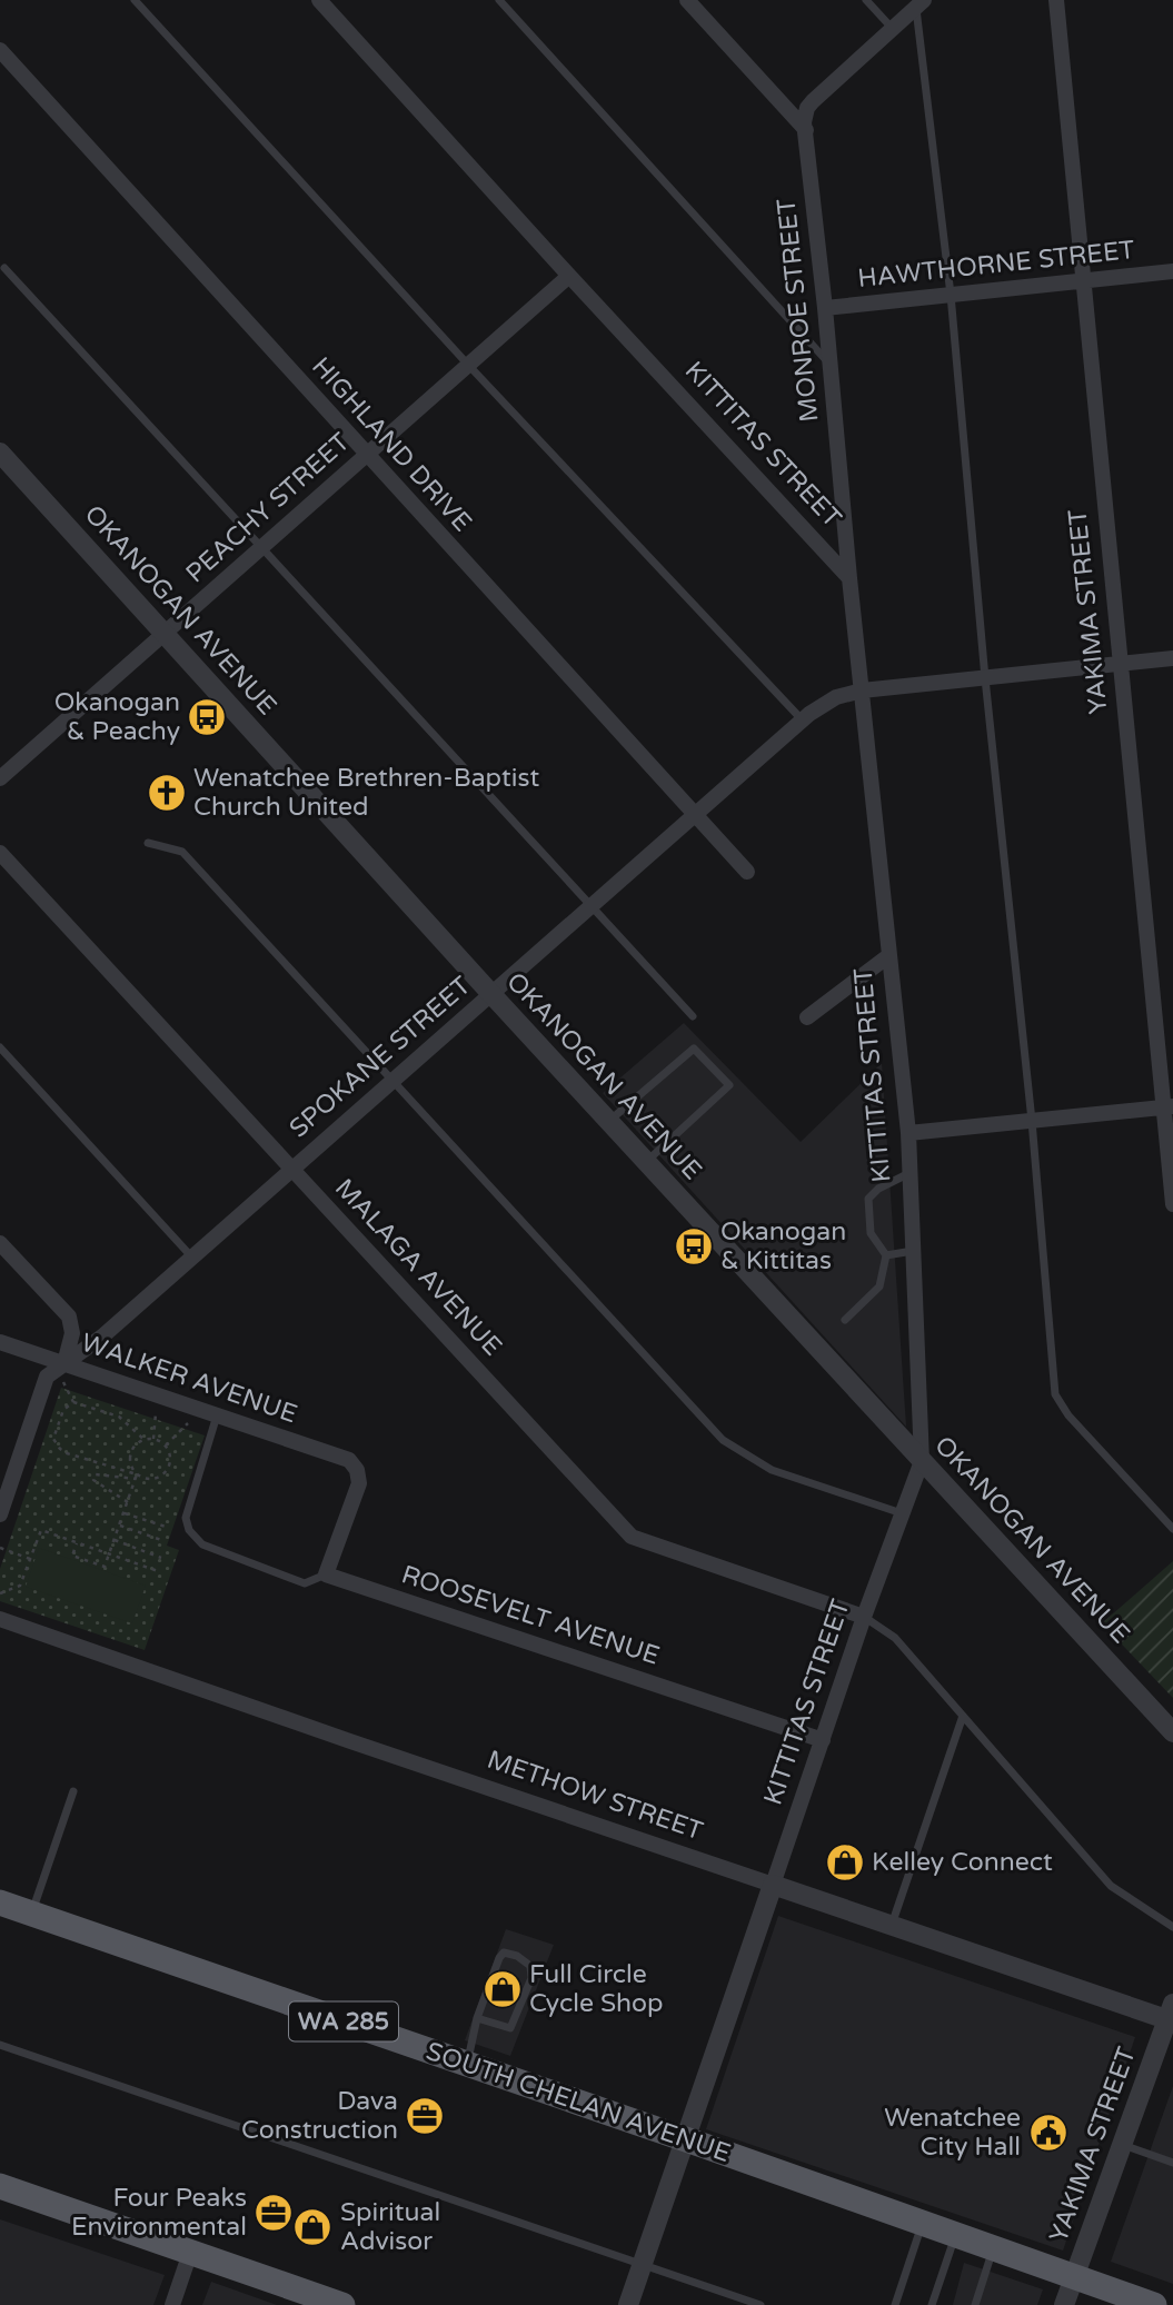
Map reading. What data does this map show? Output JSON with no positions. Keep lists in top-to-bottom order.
{
  "streets": {
    "main road": ["WA 285", "SOUTH CHELAN AVENUE"],
    "street": [
      "HAWTHORNE STREET",
      "MONROE STREET",
      "HIGHLAND DRIVE",
      "KITTITAS STREET",
      "PEACHY STREET",
      "OKANOGAN AVENUE",
      "YAKIMA STREET",
      "SPOKANE STREET",
      "MALAGA AVENUE",
      "WALKER AVENUE",
      "ROOSEVELT AVENUE",
      "METHOW STREET"
    ]
  },
  "crossings": [
    ["HAWTHORNE STREET", "MONROE STREET"],
    ["HAWTHORNE STREET", "YAKIMA STREET"],
    ["MONROE STREET", "KITTITAS STREET"],
    ["HIGHLAND DRIVE", "PEACHY STREET"],
    ["HIGHLAND DRIVE", "SPOKANE STREET"],
    ["KITTITAS STREET", "PEACHY STREET"],
    ["KITTITAS STREET", "OKANOGAN AVENUE"],
    ["KITTITAS STREET", "SPOKANE STREET"],
    ["KITTITAS STREET", "MALAGA AVENUE"],
    ["KITTITAS STREET", "ROOSEVELT AVENUE"],
    ["KITTITAS STREET", "METHOW STREET"],
    ["KITTITAS STREET", "SOUTH CHELAN AVENUE"],
    ["PEACHY STREET", "OKANOGAN AVENUE"],
    ["OKANOGAN AVENUE", "SPOKANE STREET"],
    ["YAKIMA STREET", "SPOKANE STREET"],
    ["YAKIMA STREET", "METHOW STREET"],
    ["YAKIMA STREET", "SOUTH CHELAN AVENUE"],
    ["SPOKANE STREET", "MALAGA AVENUE"],
    ["SPOKANE STREET", "WALKER AVENUE"],
    ["WALKER AVENUE", "ROOSEVELT AVENUE"]
  ],
  "places": {
    "bus stop": ["Okanogan & Peachy", "Okanogan & Kittitas"],
    "church": ["Wenatchee Brethren-Baptist Church United"],
    "shop": ["Kelley Connect", "Full Circle Cycle Shop", "Spiritual Advisor"],
    "office": ["Dava Construction", "Four Peaks Environmental"],
    "public building": ["Wenatchee City Hall"]
  }
}
